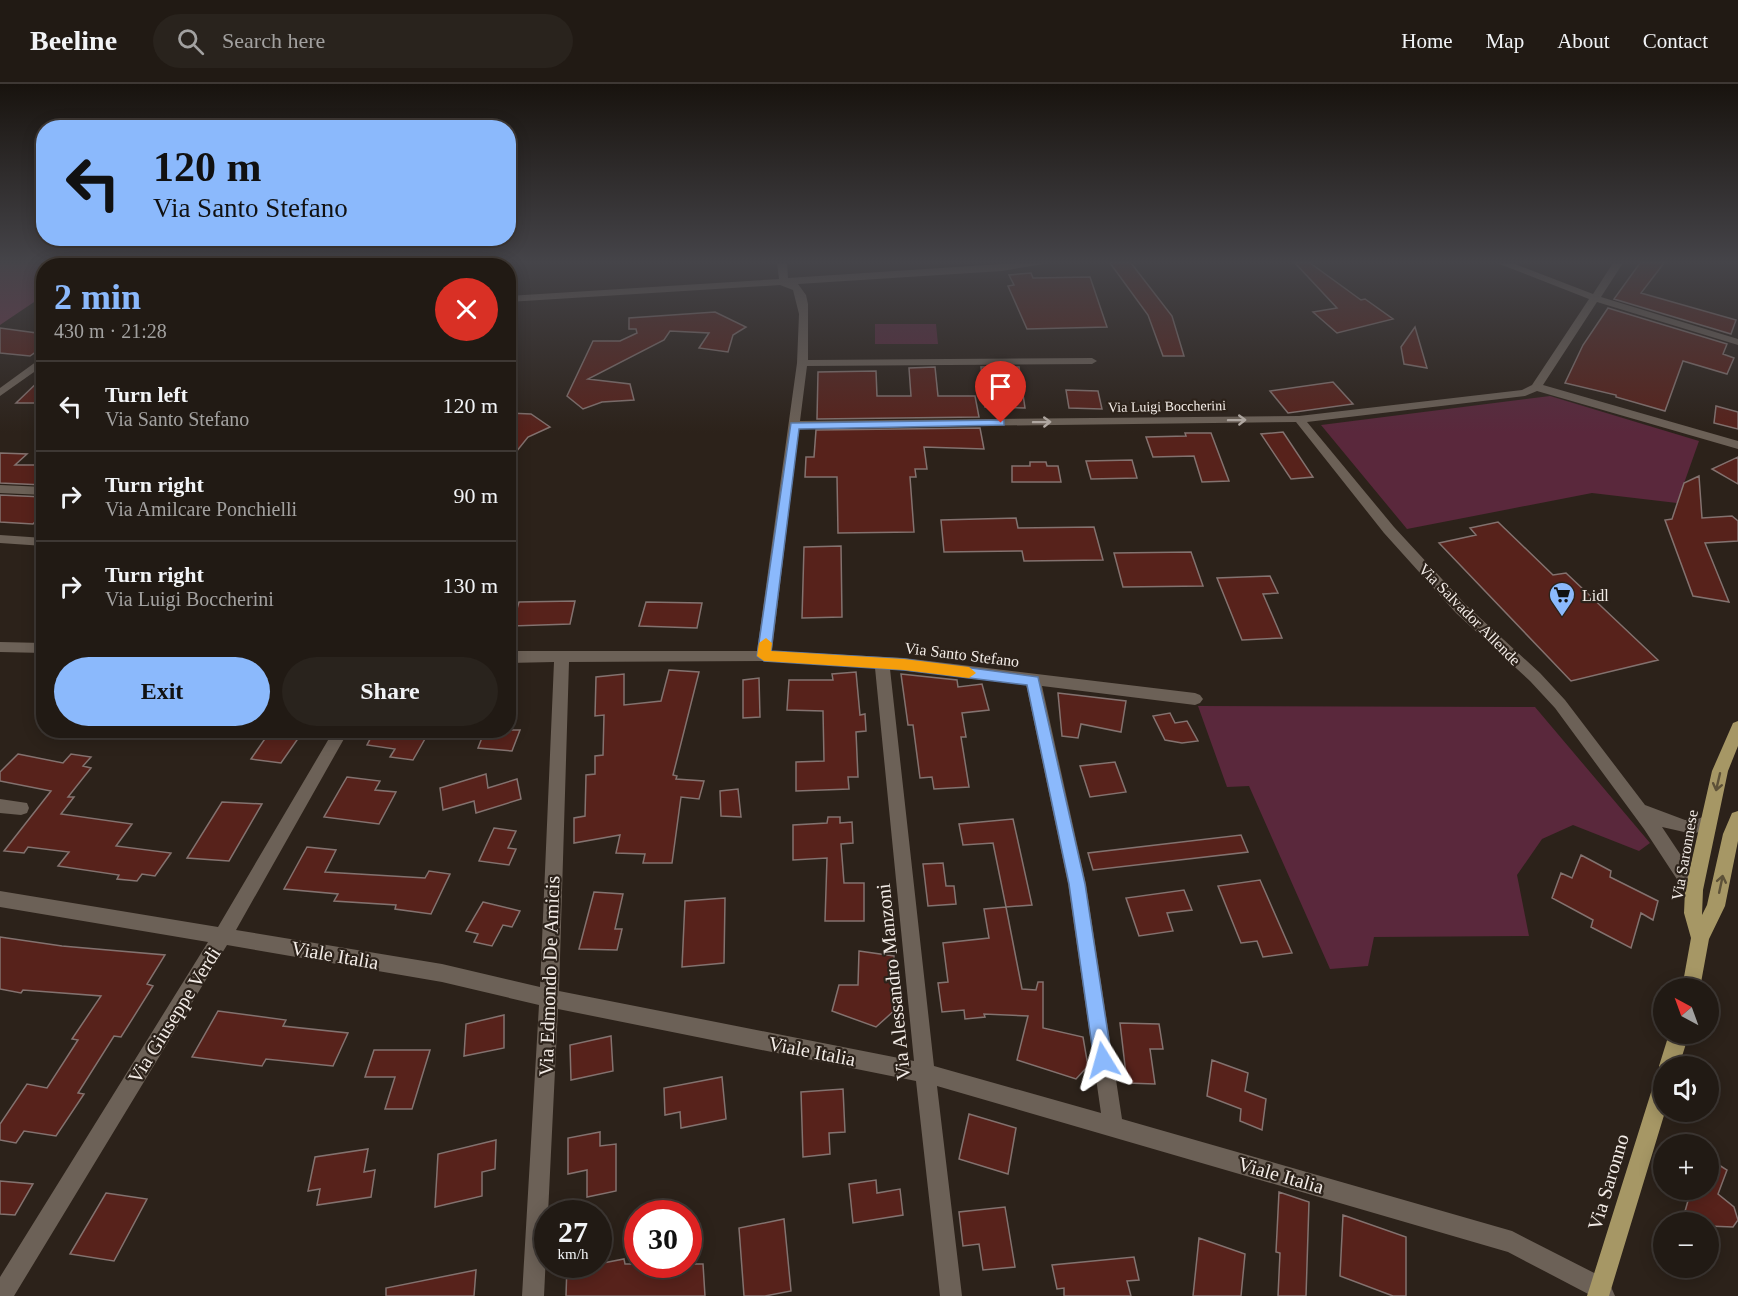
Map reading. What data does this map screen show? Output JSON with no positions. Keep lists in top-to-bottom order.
{
  "streets": {
    "main road": ["Via Saronnese", "Via Saronno"],
    "street": [
      "Via Luigi Boccherini",
      "Via Salvador Allende",
      "Via Santo Stefano",
      "Viale Italia",
      "Via Edmondo De Amicis",
      "Via Alessandro Manzoni",
      "Via Giuseppe Verdi"
    ]
  },
  "crossings": [
    ["Via Luigi Boccherini", "Via Salvador Allende"],
    ["Via Salvador Allende", "Via Saronnese"],
    ["Via Santo Stefano", "Via Edmondo De Amicis"],
    ["Via Santo Stefano", "Via Alessandro Manzoni"],
    ["Viale Italia", "Via Edmondo De Amicis"],
    ["Viale Italia", "Via Alessandro Manzoni"],
    ["Viale Italia", "Via Giuseppe Verdi"],
    ["Viale Italia", "Via Saronno"]
  ],
  "one_way": ["Via Saronnese"],
  "places": {
    "supermarket": ["Lidl"]
  },
  "north": "top left",
  "page": {
    "header": "Beeline",
    "search": "Search here",
    "nav": [
      "Home",
      "Map",
      "About",
      "Contact"
    ],
    "turn": ["120 m", "Via Santo Stefano"],
    "heading": ["2 min", "430 m · 21:28"],
    "list": [
      {
        "name": "Turn left",
        "note": "Via Santo Stefano",
        "value": "120 m"
      },
      {
        "name": "Turn right",
        "note": "Via Amilcare Ponchielli",
        "value": "90 m"
      },
      {
        "name": "Turn right",
        "note": "Via Luigi Boccherini",
        "value": "130 m"
      }
    ],
    "buttons": ["Exit", "Share"],
    "map_buttons": ["+", "−"],
    "speed": "27 km/h",
    "limit": "30"
  }
}
